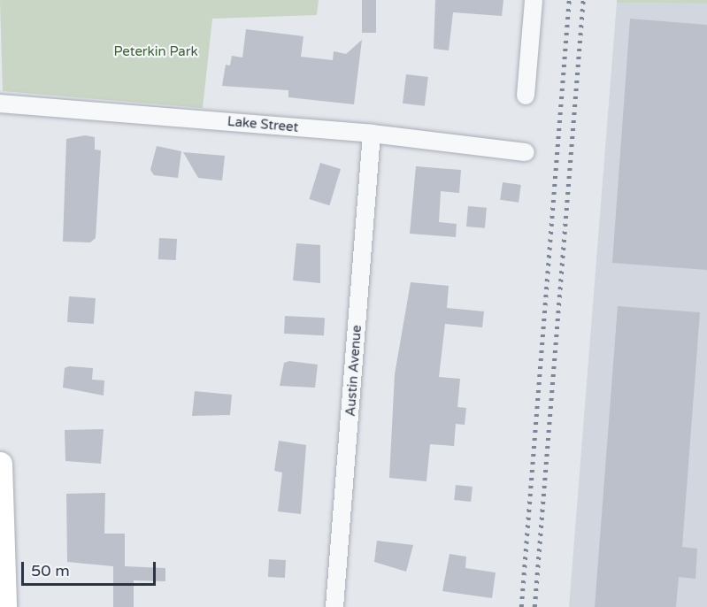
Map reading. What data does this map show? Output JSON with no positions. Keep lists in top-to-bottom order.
{
  "streets": {
    "street": ["Lake Street", "Austin Avenue"]
  },
  "crossings": [
    ["Lake Street", "Austin Avenue"]
  ],
  "parks": ["Peterkin Park"],
  "scale_bar": "50 m"
}
